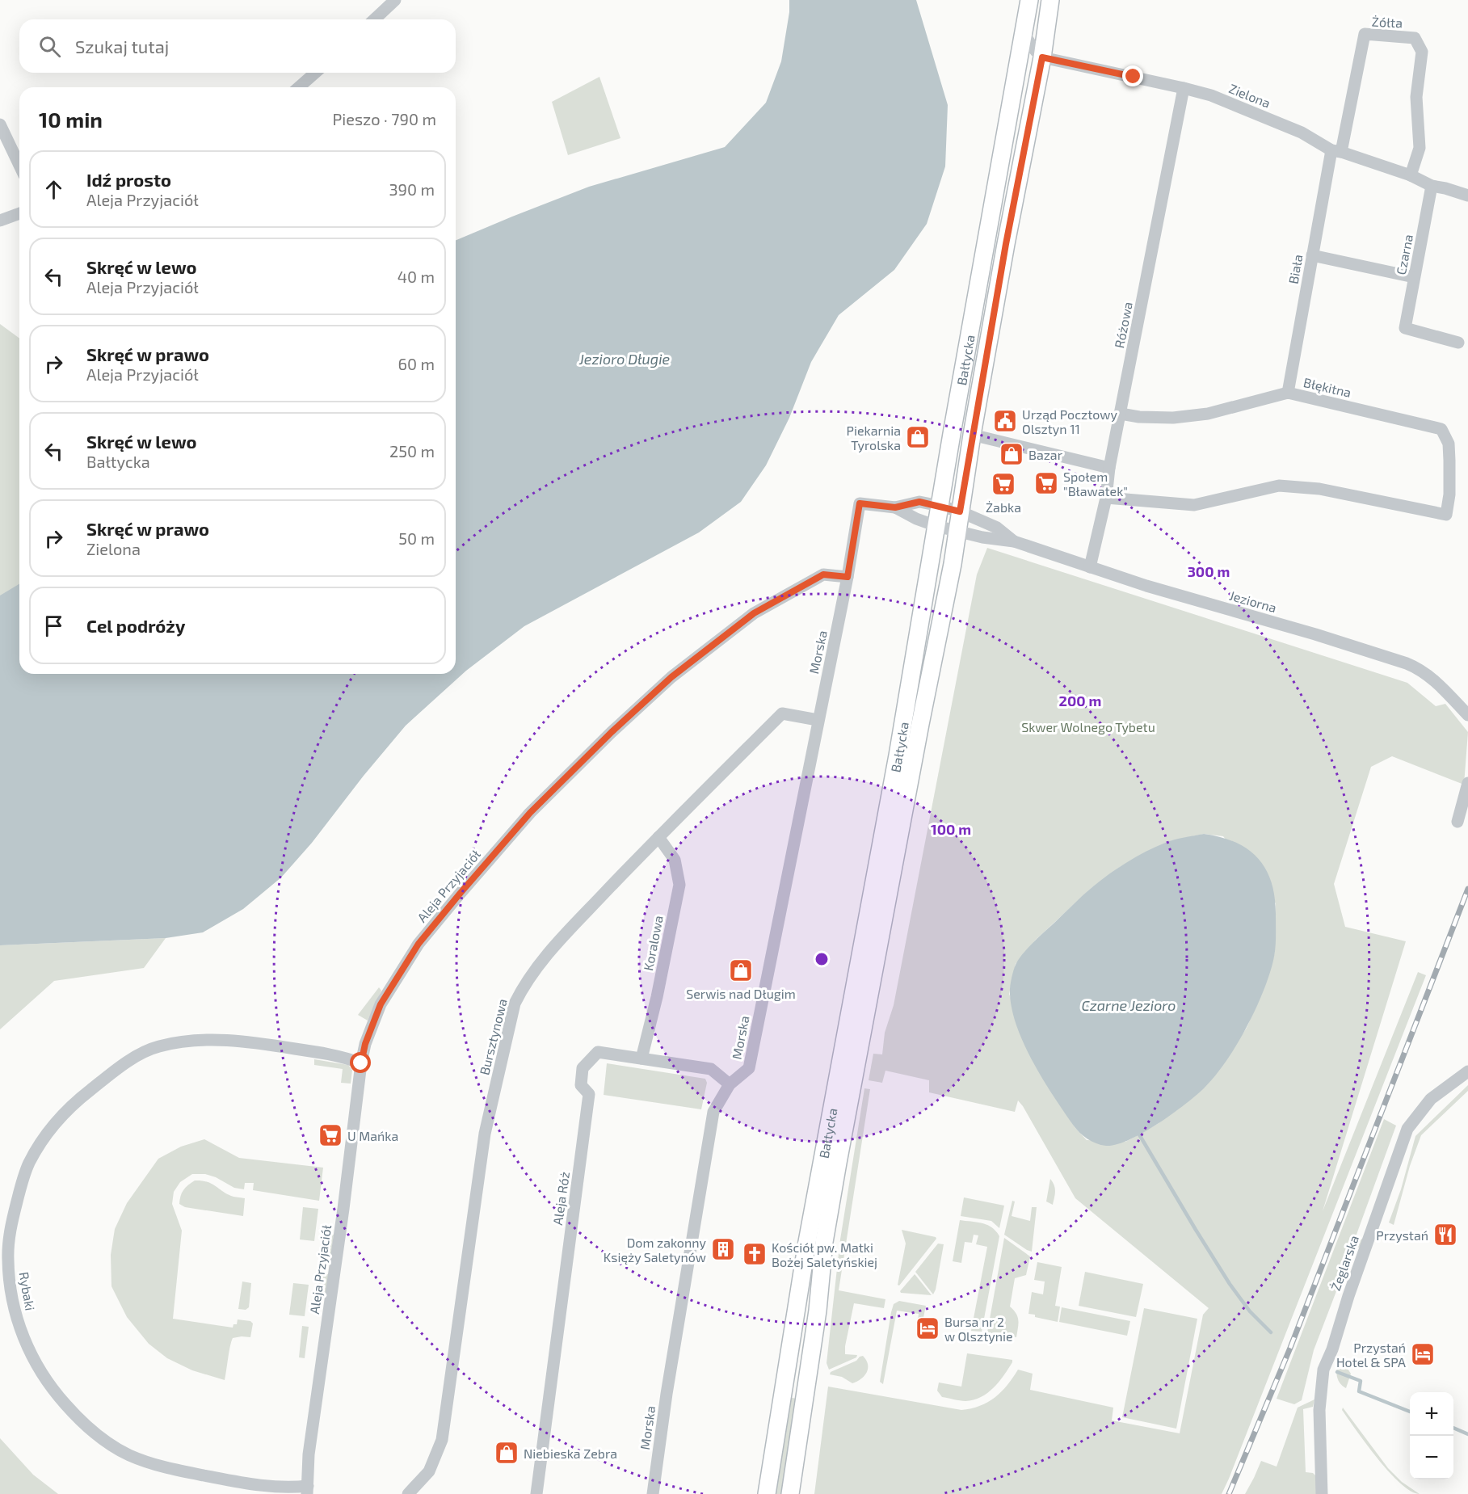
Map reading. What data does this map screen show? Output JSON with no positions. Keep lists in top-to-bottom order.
{
  "streets": {
    "main road": ["Bałtycka"],
    "street": [
      "Żółta",
      "Zielona",
      "Czarna",
      "Biała",
      "Różowa",
      "Błękitna",
      "Jeziorna",
      "Morska",
      "Aleja Przyjaciół",
      "Koralowa",
      "Bursztynowa",
      "Aleja Róż",
      "Żeglarska",
      "Rybaki"
    ]
  },
  "crossings": [
    ["Żółta", "Zielona"],
    ["Żółta", "Biała"],
    ["Zielona", "Czarna"],
    ["Zielona", "Biała"],
    ["Zielona", "Różowa"],
    ["Zielona", "Bałtycka"],
    ["Biała", "Błękitna"],
    ["Różowa", "Błękitna"],
    ["Różowa", "Jeziorna"],
    ["Bałtycka", "Jeziorna"],
    ["Morska", "Aleja Przyjaciół"],
    ["Morska", "Bursztynowa"],
    ["Morska", "Aleja Róż"],
    ["Aleja Przyjaciół", "Rybaki"],
    ["Koralowa", "Bursztynowa"],
    ["Koralowa", "Aleja Róż"]
  ],
  "water": ["Jezioro Długie", "Czarne Jezioro"],
  "parks": ["Skwer Wolnego Tybetu"],
  "places": {
    "public building": ["Urząd Pocztowy Olsztyn 11"],
    "shop": [
      "Piekarnia Tyrolska",
      "Bazar",
      "Serwis nad Długim",
      "Niebieska Zebra"
    ],
    "supermarket": ["Społem \"Bławatek\"", "Żabka", "U Mańka"],
    "restaurant": ["Przystań"],
    "building": ["Dom zakonny Księży Saletynów"],
    "church": ["Kościół pw. Matki Bożej Saletyńskiej"],
    "hotel": ["Bursa nr 2 w Olsztynie", "Przystań Hotel & SPA"]
  },
  "page": {
    "search": "Szukaj tutaj",
    "heading": ["10 min", "Pieszo · 790 m"],
    "list": [
      ["Idź prosto", "Aleja Przyjaciół", "390 m"],
      ["Skręć w lewo", "Aleja Przyjaciół", "40 m"],
      ["Skręć w prawo", "Aleja Przyjaciół", "60 m"],
      ["Skręć w lewo", "Bałtycka", "250 m"],
      ["Skręć w prawo", "Zielona", "50 m"],
      "Cel podróży"
    ],
    "map_buttons": ["+", "−"]
  },
  "rings": ["300 m", "200 m", "100 m"]
}
